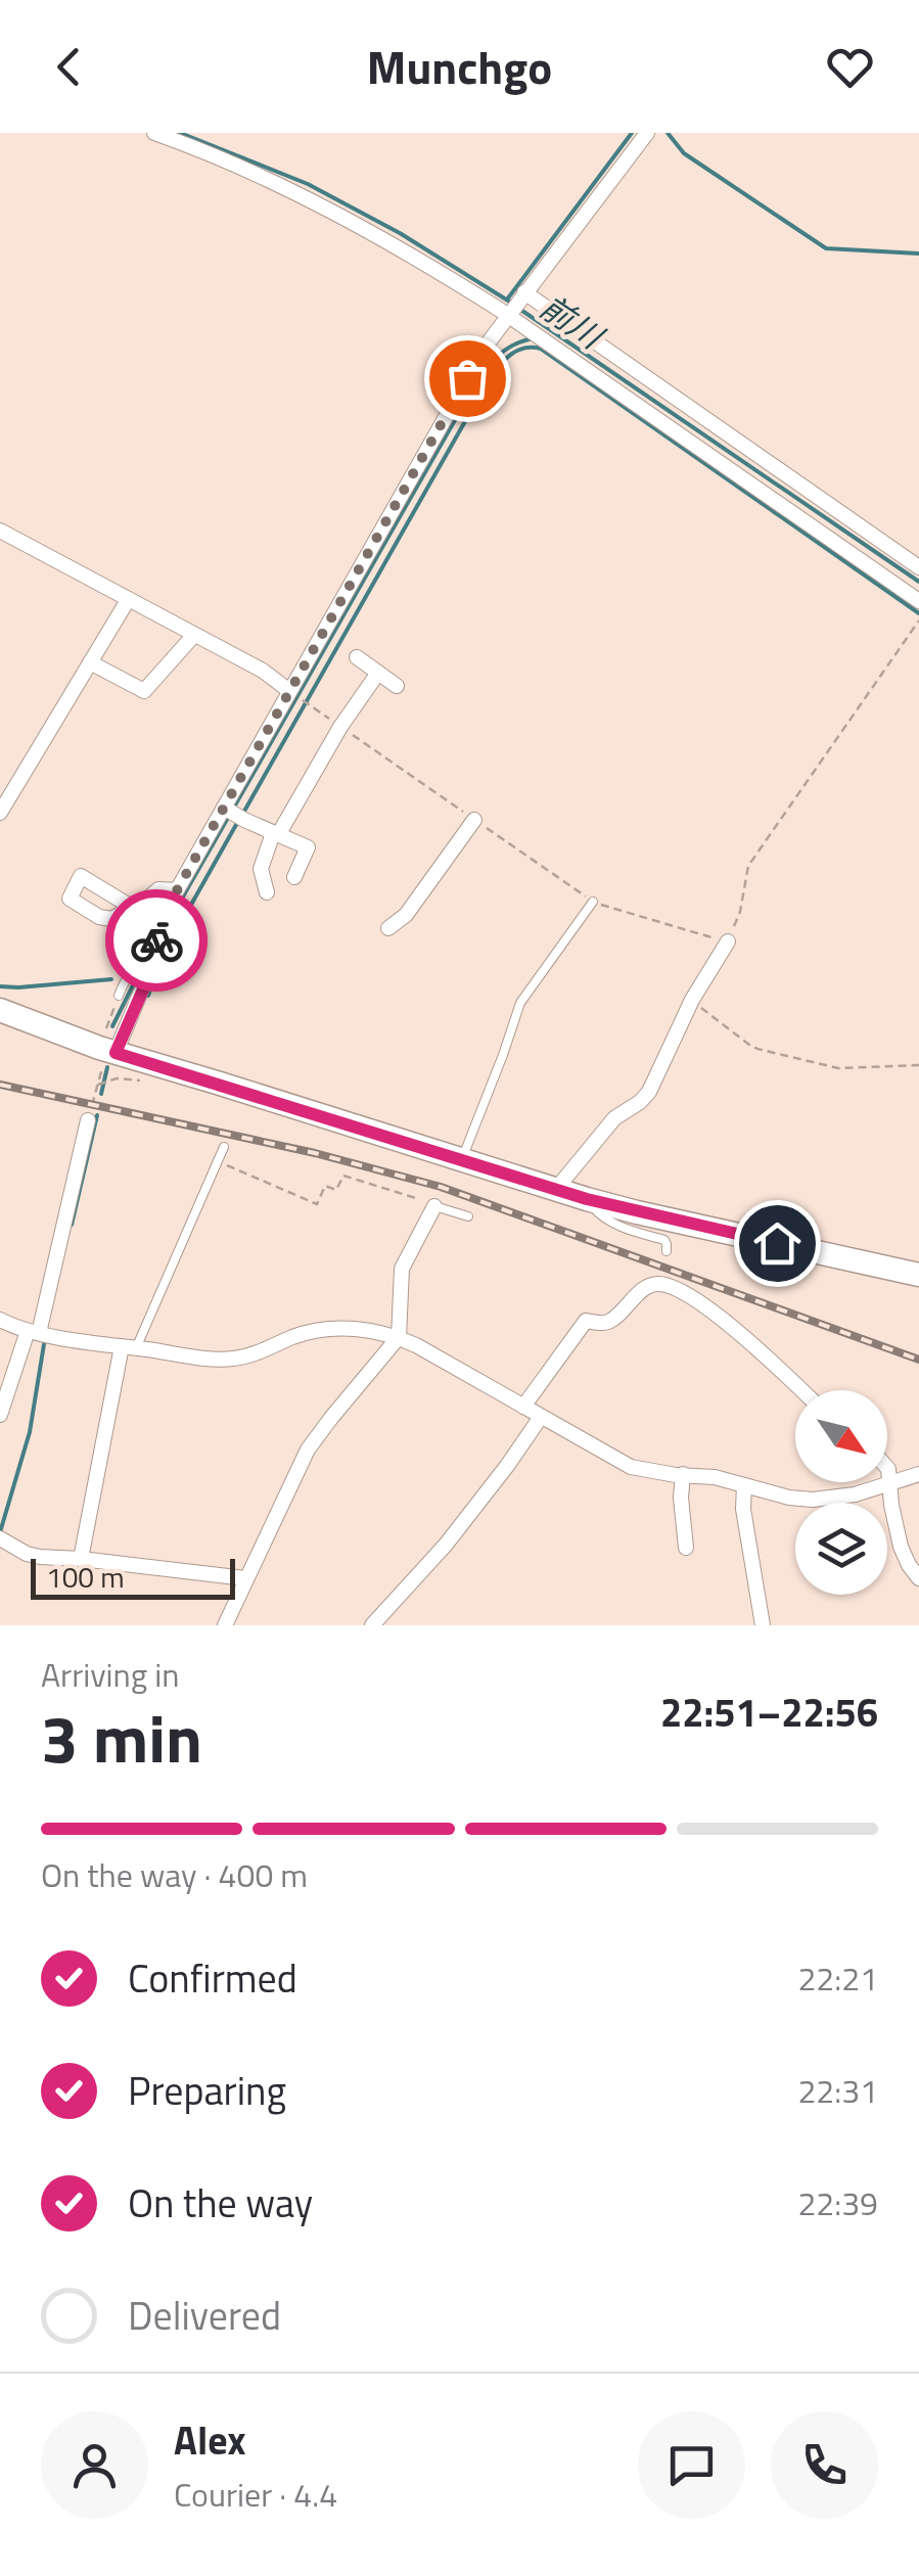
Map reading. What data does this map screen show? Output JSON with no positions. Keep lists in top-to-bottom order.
{
  "water": ["前川"],
  "scale_bar": "100 m",
  "north": "bottom right",
  "page": {
    "header": "Munchgo",
    "scale": "100 m",
    "heading": ["3 min", "Arriving in", "22:51–22:56"],
    "panel": ["Alex", "Courier · 4.4"],
    "bar": "On the way · 400 m",
    "list": [
      ["Confirmed", "22:21"],
      ["Preparing", "22:31"],
      ["On the way", "22:39"],
      "Delivered"
    ]
  }
}
